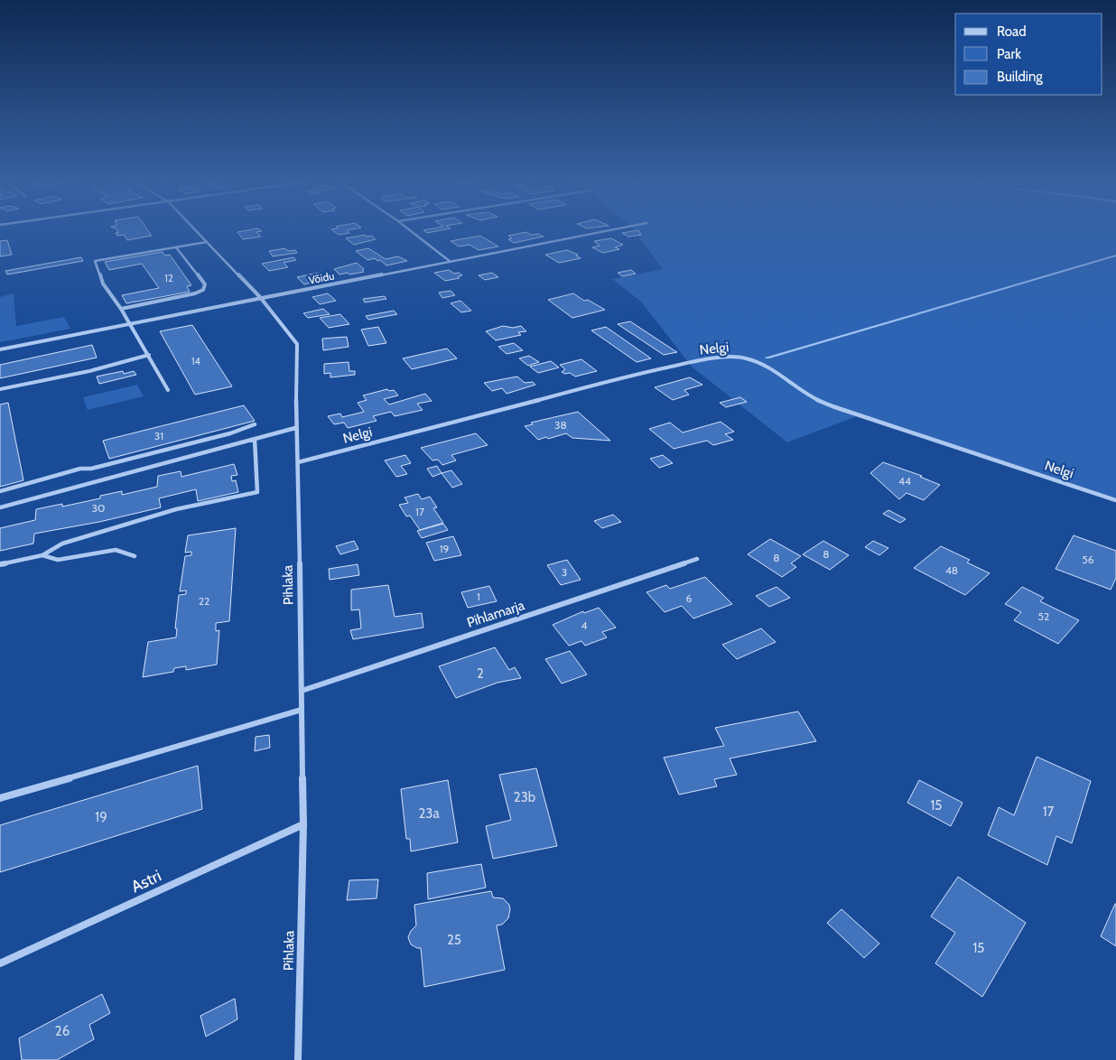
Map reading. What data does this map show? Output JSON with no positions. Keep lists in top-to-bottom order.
{
  "streets": {
    "street": [
      "Võidu",
      "Nelgi",
      "Pihlaka",
      "Pihlamarja",
      "Astri"
    ]
  },
  "crossings": [
    ["Võidu", "Pihlaka"],
    ["Nelgi", "Pihlaka"],
    ["Pihlaka", "Pihlamarja"],
    ["Pihlaka", "Astri"]
  ],
  "house_numbers": [
    "12",
    "14",
    "38",
    "31",
    "44",
    "30",
    "17",
    "19",
    "8",
    "8",
    "56",
    "48",
    "3",
    "1",
    "6",
    "22",
    "52",
    "4",
    "2",
    "23b",
    "15",
    "17",
    "23a",
    "19",
    "25",
    "15",
    "26"
  ],
  "legend": ["Road", "Park", "Building"]
}
